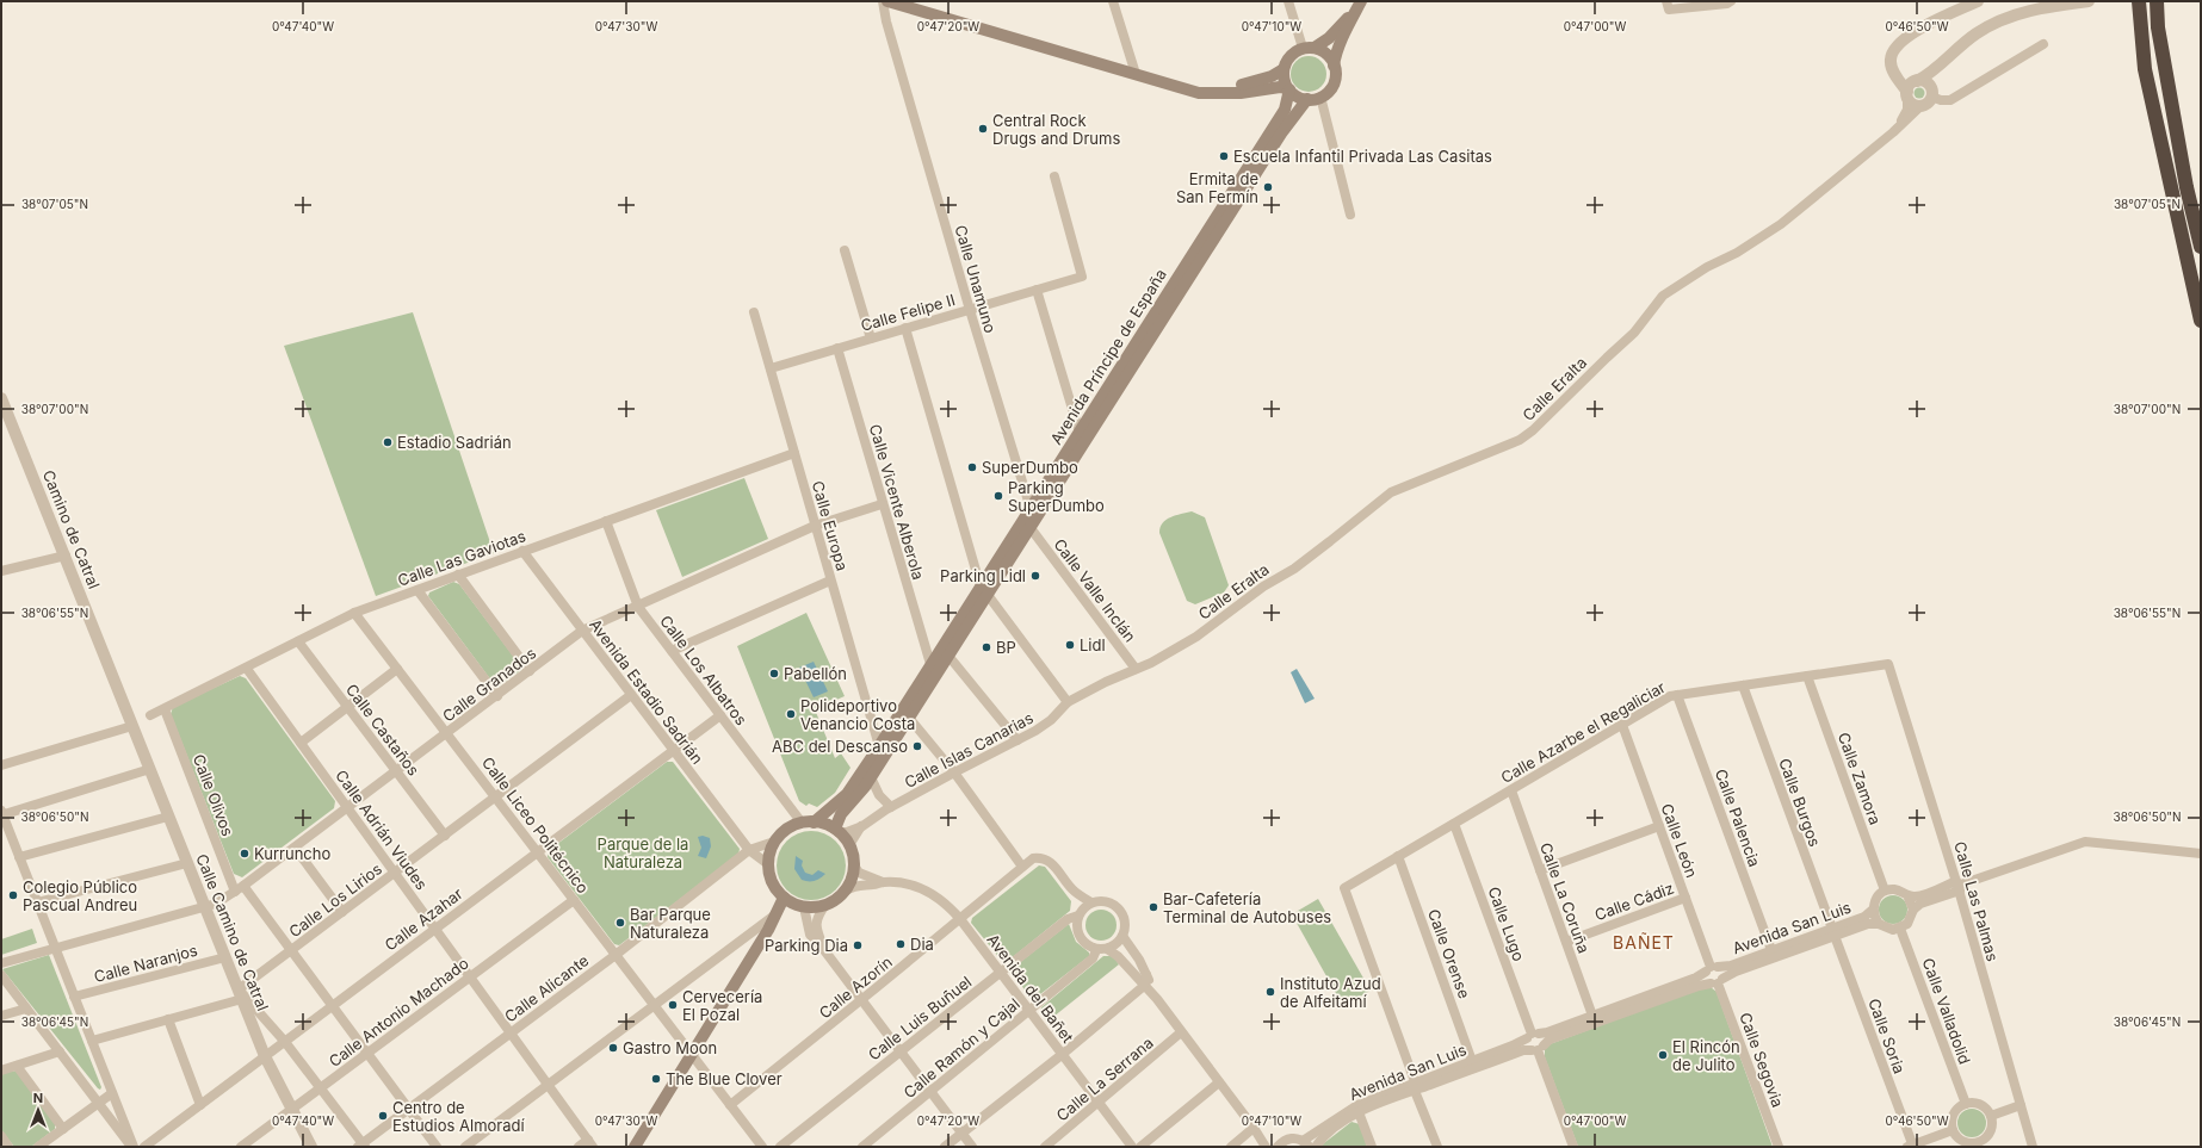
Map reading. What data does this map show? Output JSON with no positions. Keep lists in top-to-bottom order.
{
  "streets": {
    "main road": ["Avenida Príncipe de España"],
    "street": [
      "Calle Unamuno",
      "Calle Felipe II",
      "Calle Eralta",
      "Calle Vicente Alberola",
      "Calle Europa",
      "Camino de Catral",
      "Calle Las Gaviotas",
      "Calle Valle Inclán",
      "Calle Los Albatros",
      "Calle Granados",
      "Avenida Estadio Sadrián",
      "Calle Castaños",
      "Calle Azarbe el Regaliciar",
      "Calle Islas Canarias",
      "Calle Zamora",
      "Calle Olivos",
      "Calle Burgos",
      "Calle Palencia",
      "Calle Liceo Politécnico",
      "Calle Adrián Viudes",
      "Calle León",
      "Calle La Coruña",
      "Calle Los Lirios",
      "Calle Cádiz",
      "Calle Las Palmas",
      "Calle Azahar",
      "Calle Lugo",
      "Avenida San Luis",
      "Calle Camino de Catral",
      "Calle Orense",
      "Calle Naranjos",
      "Calle Azorín",
      "Calle Alicante",
      "Avenida del Bañet",
      "Calle Valladolid",
      "Calle Antonio Machado",
      "Calle Luis Buñuel",
      "Calle Soria",
      "Calle Ramón y Cajal",
      "Calle Segovia",
      "Calle La Serrana"
    ]
  },
  "crossings": [
    ["Calle Unamuno", "Calle Felipe II"],
    ["Calle Unamuno", "Avenida Príncipe de España"],
    ["Calle Felipe II", "Calle Vicente Alberola"],
    ["Calle Felipe II", "Calle Europa"],
    ["Avenida Príncipe de España", "Calle Vicente Alberola"],
    ["Avenida Príncipe de España", "Calle Europa"],
    ["Avenida Príncipe de España", "Calle Valle Inclán"],
    ["Avenida Príncipe de España", "Calle Los Albatros"],
    ["Avenida Príncipe de España", "Avenida Estadio Sadrián"],
    ["Avenida Príncipe de España", "Calle Islas Canarias"],
    ["Avenida Príncipe de España", "Avenida del Bañet"],
    ["Calle Eralta", "Calle Valle Inclán"],
    ["Calle Eralta", "Calle Islas Canarias"],
    ["Calle Vicente Alberola", "Calle Granados"],
    ["Calle Europa", "Calle Las Gaviotas"],
    ["Calle Europa", "Calle Granados"],
    ["Camino de Catral", "Calle Camino de Catral"],
    ["Calle Las Gaviotas", "Calle Los Albatros"],
    ["Calle Las Gaviotas", "Avenida Estadio Sadrián"],
    ["Calle Las Gaviotas", "Calle Castaños"],
    ["Calle Las Gaviotas", "Calle Olivos"],
    ["Calle Las Gaviotas", "Calle Liceo Politécnico"],
    ["Calle Las Gaviotas", "Calle Adrián Viudes"],
    ["Calle Valle Inclán", "Calle Islas Canarias"],
    ["Calle Los Albatros", "Calle Granados"],
    ["Calle Los Albatros", "Avenida Estadio Sadrián"],
    ["Calle Los Albatros", "Calle Islas Canarias"],
    ["Calle Los Albatros", "Calle Azahar"],
    ["Calle Los Albatros", "Avenida del Bañet"],
    ["Calle Granados", "Avenida Estadio Sadrián"],
    ["Calle Granados", "Calle Castaños"],
    ["Calle Granados", "Calle Olivos"],
    ["Calle Granados", "Calle Liceo Politécnico"],
    ["Calle Granados", "Calle Adrián Viudes"],
    ["Calle Granados", "Calle Camino de Catral"],
    ["Avenida Estadio Sadrián", "Calle Islas Canarias"],
    ["Avenida Estadio Sadrián", "Calle Los Lirios"],
    ["Avenida Estadio Sadrián", "Calle Azahar"],
    ["Avenida Estadio Sadrián", "Calle Alicante"],
    ["Avenida Estadio Sadrián", "Avenida del Bañet"],
    ["Calle Castaños", "Calle Los Lirios"],
    ["Calle Azarbe el Regaliciar", "Calle Zamora"],
    ["Calle Azarbe el Regaliciar", "Calle Burgos"],
    ["Calle Azarbe el Regaliciar", "Calle Palencia"],
    ["Calle Azarbe el Regaliciar", "Calle León"],
    ["Calle Azarbe el Regaliciar", "Calle La Coruña"],
    ["Calle Azarbe el Regaliciar", "Calle Las Palmas"],
    ["Calle Azarbe el Regaliciar", "Calle Lugo"],
    ["Calle Azarbe el Regaliciar", "Avenida San Luis"],
    ["Calle Azarbe el Regaliciar", "Calle Orense"],
    ["Calle Islas Canarias", "Avenida del Bañet"],
    ["Calle Zamora", "Avenida San Luis"],
    ["Calle Zamora", "Calle Valladolid"],
    ["Calle Olivos", "Calle Los Lirios"],
    ["Calle Olivos", "Calle Azahar"],
    ["Calle Olivos", "Calle Alicante"],
    ["Calle Olivos", "Calle Antonio Machado"],
    ["Calle Burgos", "Avenida San Luis"],
    ["Calle Burgos", "Calle Soria"],
    ["Calle Palencia", "Avenida San Luis"],
    ["Calle Liceo Politécnico", "Calle Los Lirios"],
    ["Calle Liceo Politécnico", "Calle Azahar"],
    ["Calle Liceo Politécnico", "Calle Azorín"],
    ["Calle Liceo Politécnico", "Calle Alicante"],
    ["Calle Liceo Politécnico", "Calle Antonio Machado"],
    ["Calle Adrián Viudes", "Calle Los Lirios"],
    ["Calle Adrián Viudes", "Calle Azahar"],
    ["Calle Adrián Viudes", "Calle Alicante"],
    ["Calle Adrián Viudes", "Calle Antonio Machado"],
    ["Calle León", "Calle Cádiz"],
    ["Calle León", "Avenida San Luis"],
    ["Calle La Coruña", "Calle Cádiz"],
    ["Calle La Coruña", "Avenida San Luis"],
    ["Calle Los Lirios", "Calle Camino de Catral"],
    ["Calle Azahar", "Calle Camino de Catral"],
    ["Calle Lugo", "Avenida San Luis"],
    ["Avenida San Luis", "Calle Orense"],
    ["Avenida San Luis", "Calle Valladolid"],
    ["Avenida San Luis", "Calle Soria"],
    ["Avenida San Luis", "Calle Segovia"],
    ["Calle Camino de Catral", "Calle Naranjos"],
    ["Calle Camino de Catral", "Calle Antonio Machado"],
    ["Calle Azorín", "Avenida del Bañet"],
    ["Avenida del Bañet", "Calle Luis Buñuel"],
    ["Avenida del Bañet", "Calle Ramón y Cajal"],
    ["Avenida del Bañet", "Calle La Serrana"],
    ["Calle Luis Buñuel", "Calle Ramón y Cajal"]
  ],
  "districts": ["BAÑET"],
  "parks": ["Parque de la Naturaleza"],
  "places": [
    "Central Rock Drugs and Drums",
    "Escuela Infantil Privada Las Casitas",
    "Ermita de San Fermín",
    "Estadio Sadrián",
    "SuperDumbo",
    "Parking SuperDumbo",
    "Parking Lidl",
    "Lidl",
    "BP",
    "Pabellón",
    "Polideportivo Venancio Costa",
    "ABC del Descanso",
    "Kurruncho",
    "Colegio Público Pascual Andreu",
    "Bar-Cafetería Terminal de Autobuses",
    "Bar Parque Naturaleza",
    "Dia",
    "Parking Dia",
    "Instituto Azud de Alfeitamí",
    "Cervecería El Pozal",
    "Gastro Moon",
    "El Rincón de Julito",
    "The Blue Clover",
    "Centro de Estudios Almoradí"
  ],
  "north": "top",
  "coordinates": [
    "0°47'40\"W",
    "0°47'30\"W",
    "0°47'20\"W",
    "0°47'10\"W",
    "0°47'00\"W",
    "0°46'50\"W",
    "38°07'05\"N",
    "38°07'00\"N",
    "38°06'55\"N",
    "38°06'50\"N",
    "38°06'45\"N"
  ]
}
